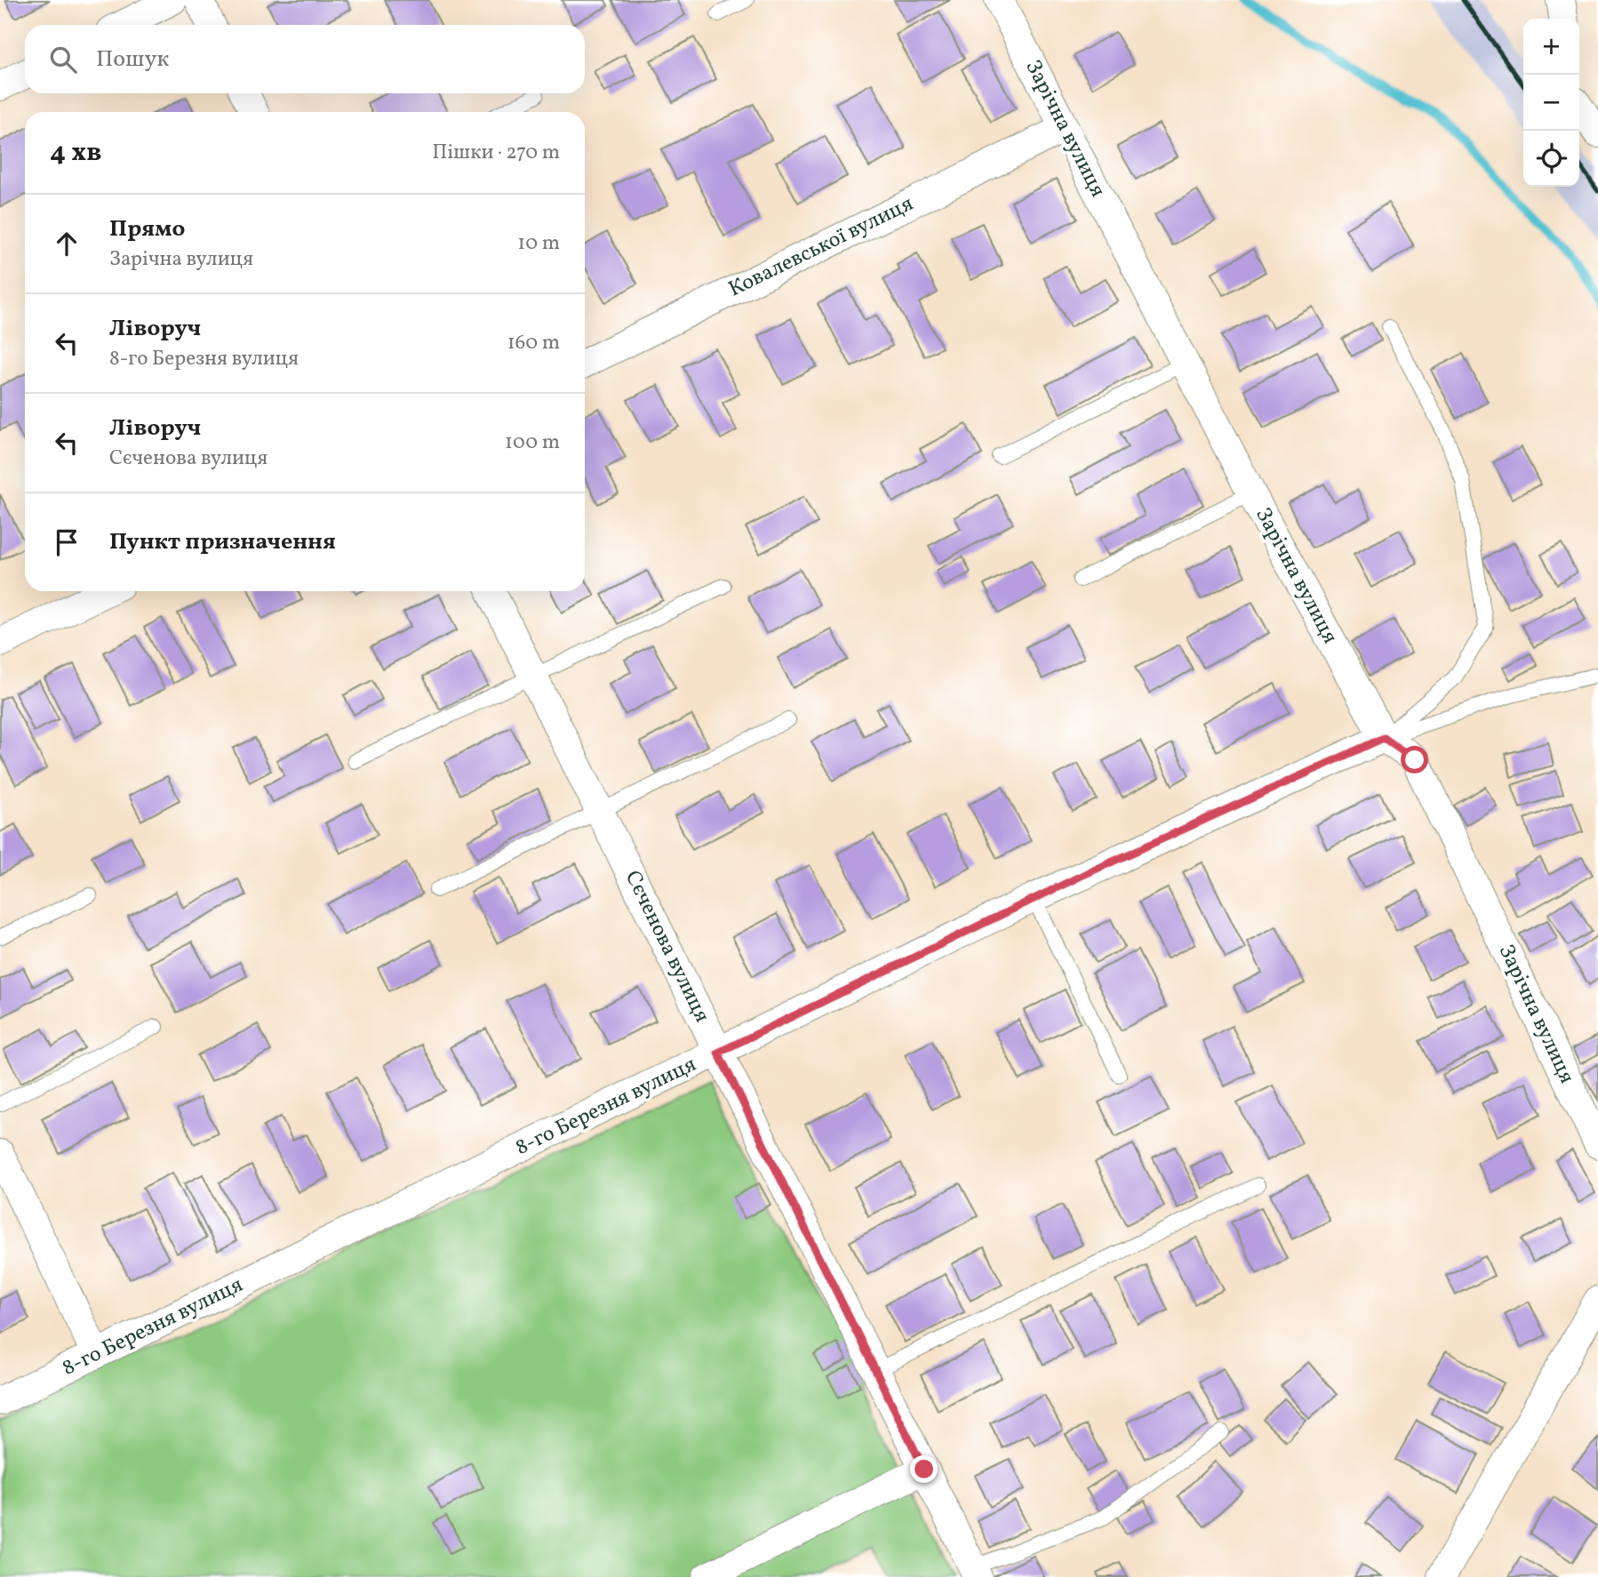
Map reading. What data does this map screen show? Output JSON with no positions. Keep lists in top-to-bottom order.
{
  "streets": {
    "street": [
      "Зарічна вулиця",
      "Ковалевської вулиця",
      "Сєченова вулиця",
      "8-го Березня вулиця"
    ]
  },
  "crossings": [
    ["Зарічна вулиця", "Ковалевської вулиця"],
    ["Зарічна вулиця", "8-го Березня вулиця"],
    ["Сєченова вулиця", "8-го Березня вулиця"]
  ],
  "page": {
    "map_buttons": ["+", "−"],
    "search": "Пошук",
    "heading": ["4 хв", "Пішки · 270 m"],
    "list": [
      ["Прямо", "Зарічна вулиця", "10 m"],
      ["Ліворуч", "8-го Березня вулиця", "160 m"],
      ["Ліворуч", "Сєченова вулиця", "100 m"],
      "Пункт призначення"
    ]
  }
}
